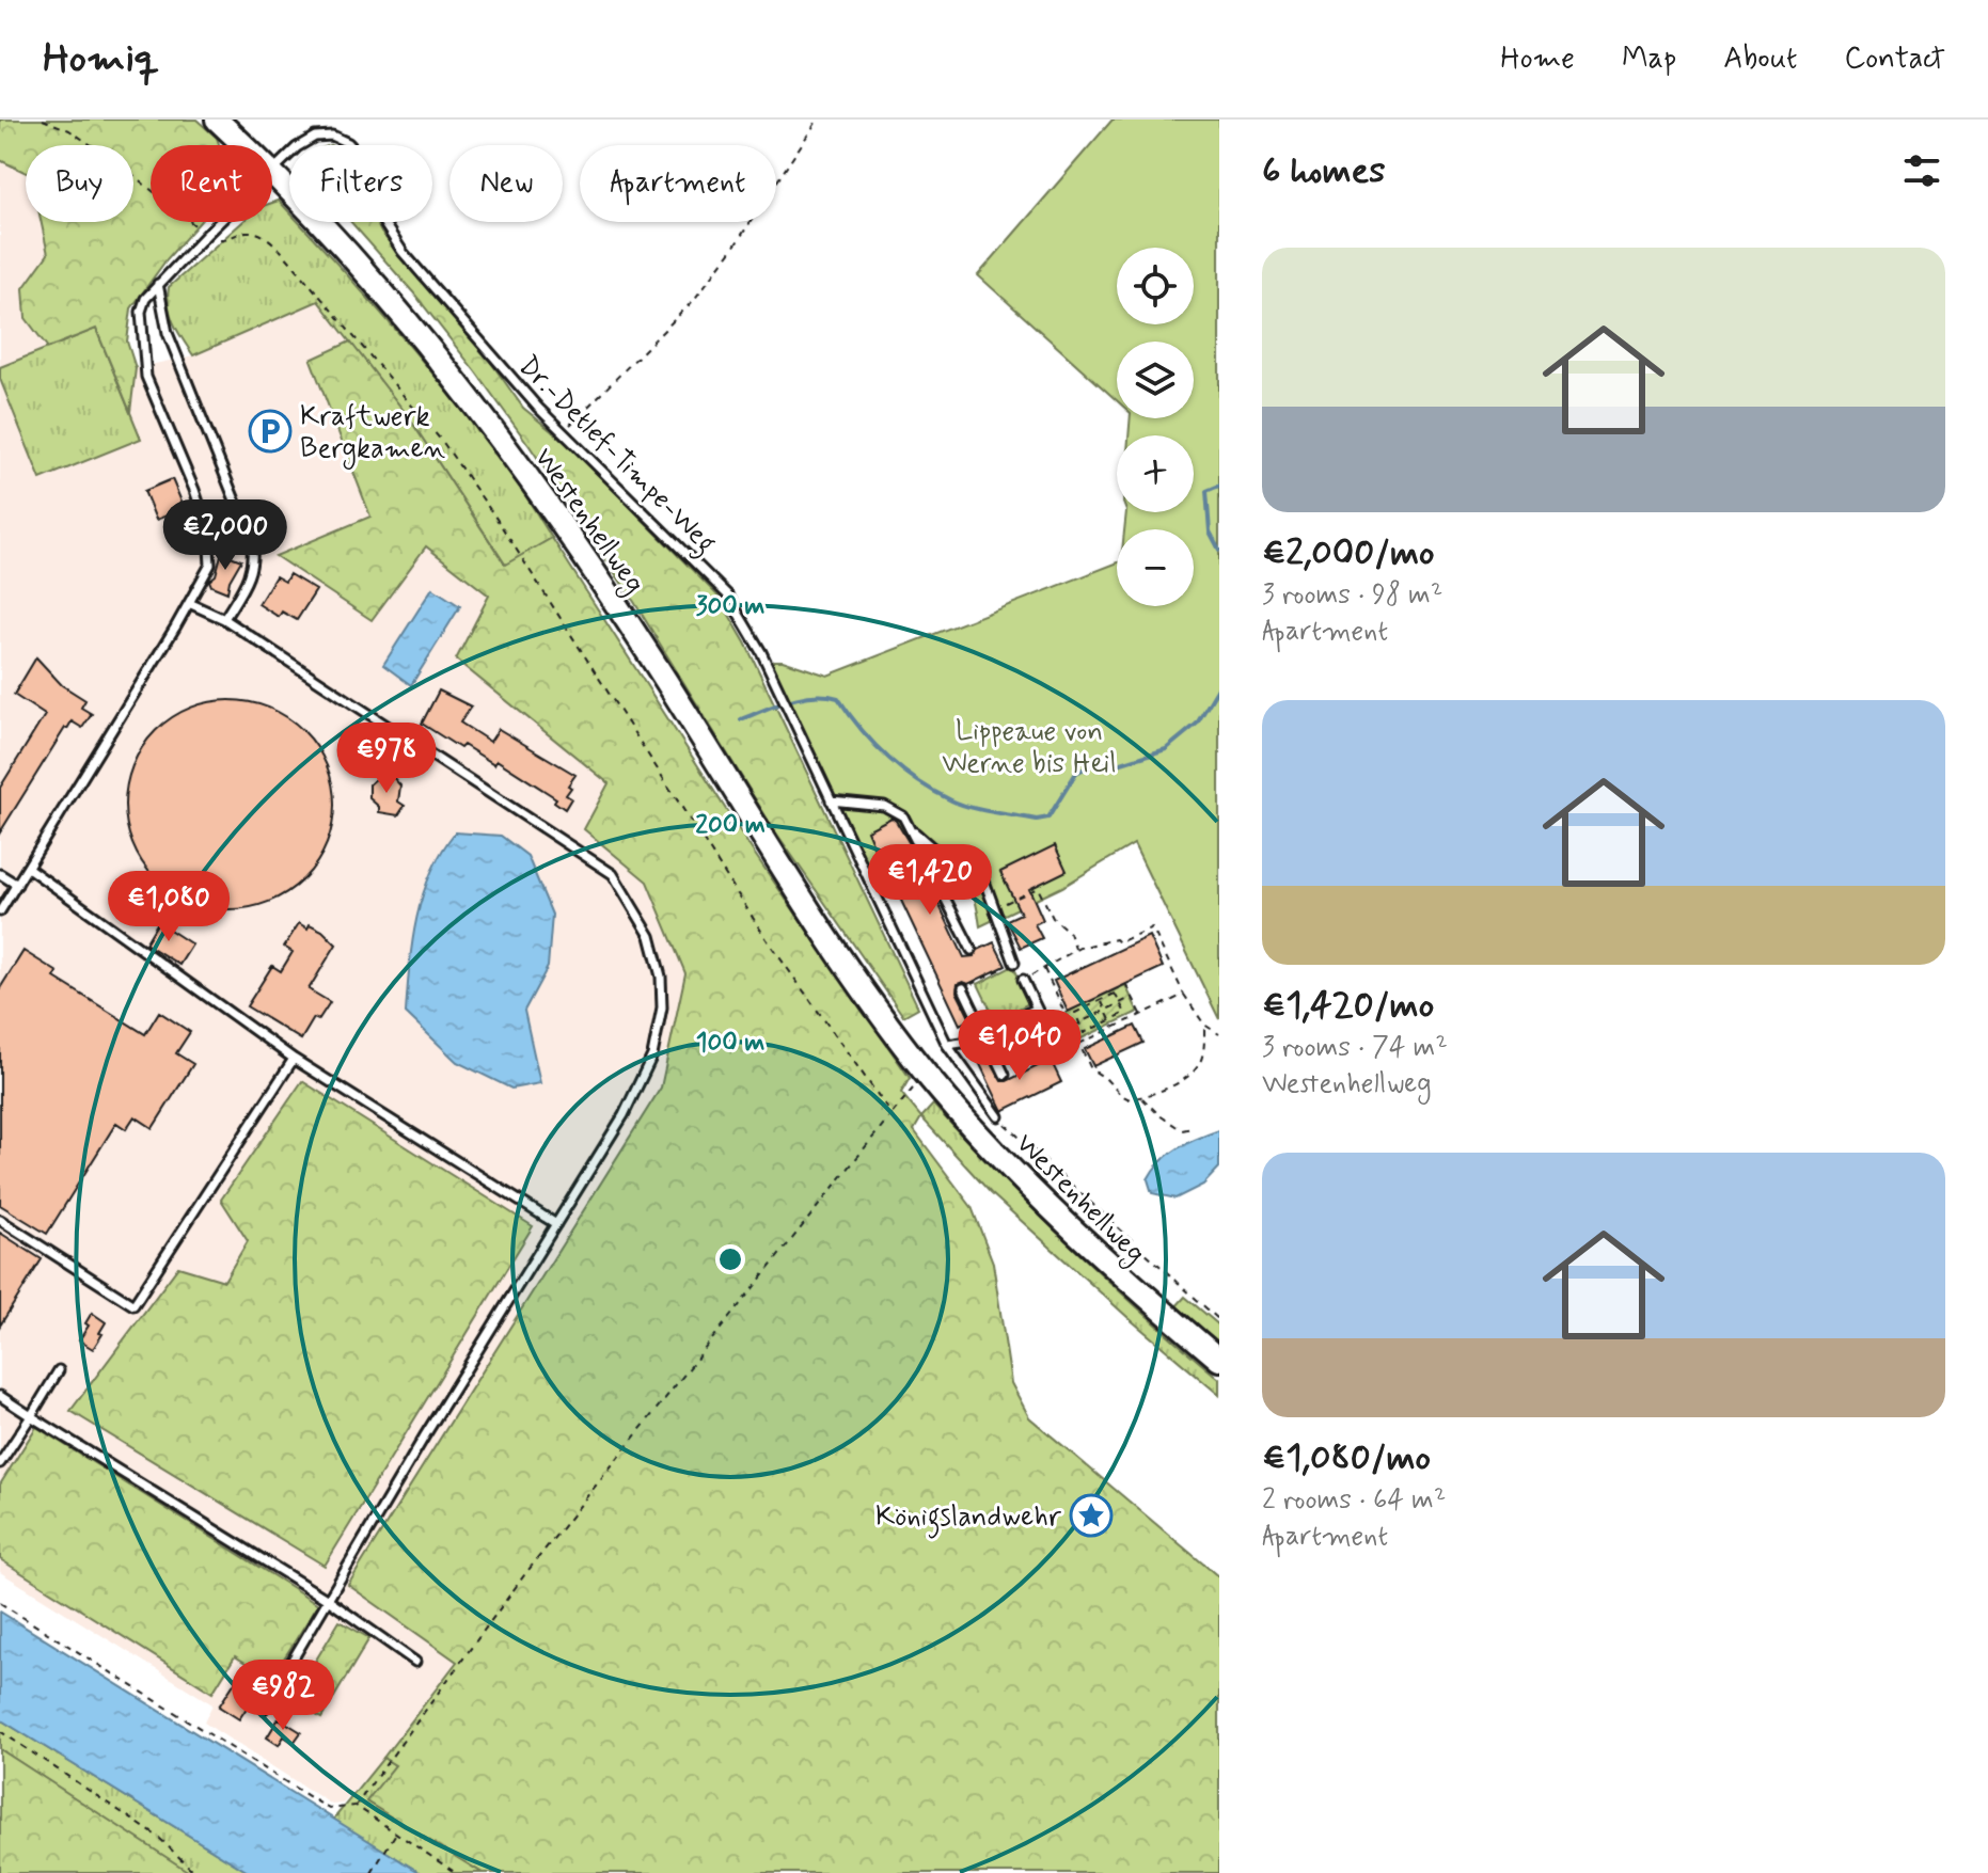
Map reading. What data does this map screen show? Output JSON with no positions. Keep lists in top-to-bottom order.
{
  "streets": {
    "main road": ["Westenhellweg"],
    "lane": ["Dr.-Detlef-Timpe-Weg"]
  },
  "crossings": [
    ["Dr.-Detlef-Timpe-Weg", "Westenhellweg"]
  ],
  "parks": ["Lippeaue von Werne bis Heil"],
  "places": {
    "parking": ["Kraftwerk Bergkamen"],
    "place": ["Königslandwehr"]
  },
  "page": {
    "header": "Homiq",
    "nav": [
      "Home",
      "Map",
      "About",
      "Contact"
    ],
    "heading": "6 homes",
    "chip": [
      "Buy",
      "Rent",
      "Filters",
      "New",
      "Apartment"
    ],
    "list": [
      {
        "name": "€2,000/mo",
        "note": "3 rooms · 98 m² · Apartment"
      },
      {
        "name": "€1,420/mo",
        "note": "3 rooms · 74 m² · Westenhellweg"
      },
      {
        "name": "€1,080/mo",
        "note": "2 rooms · 64 m² · Apartment"
      }
    ],
    "map_buttons": ["+", "−"],
    "price": [
      "€2,000",
      "€978",
      "€1,420",
      "€1,080",
      "€1,040",
      "€982"
    ]
  },
  "rings": ["300 m", "200 m", "100 m"]
}
